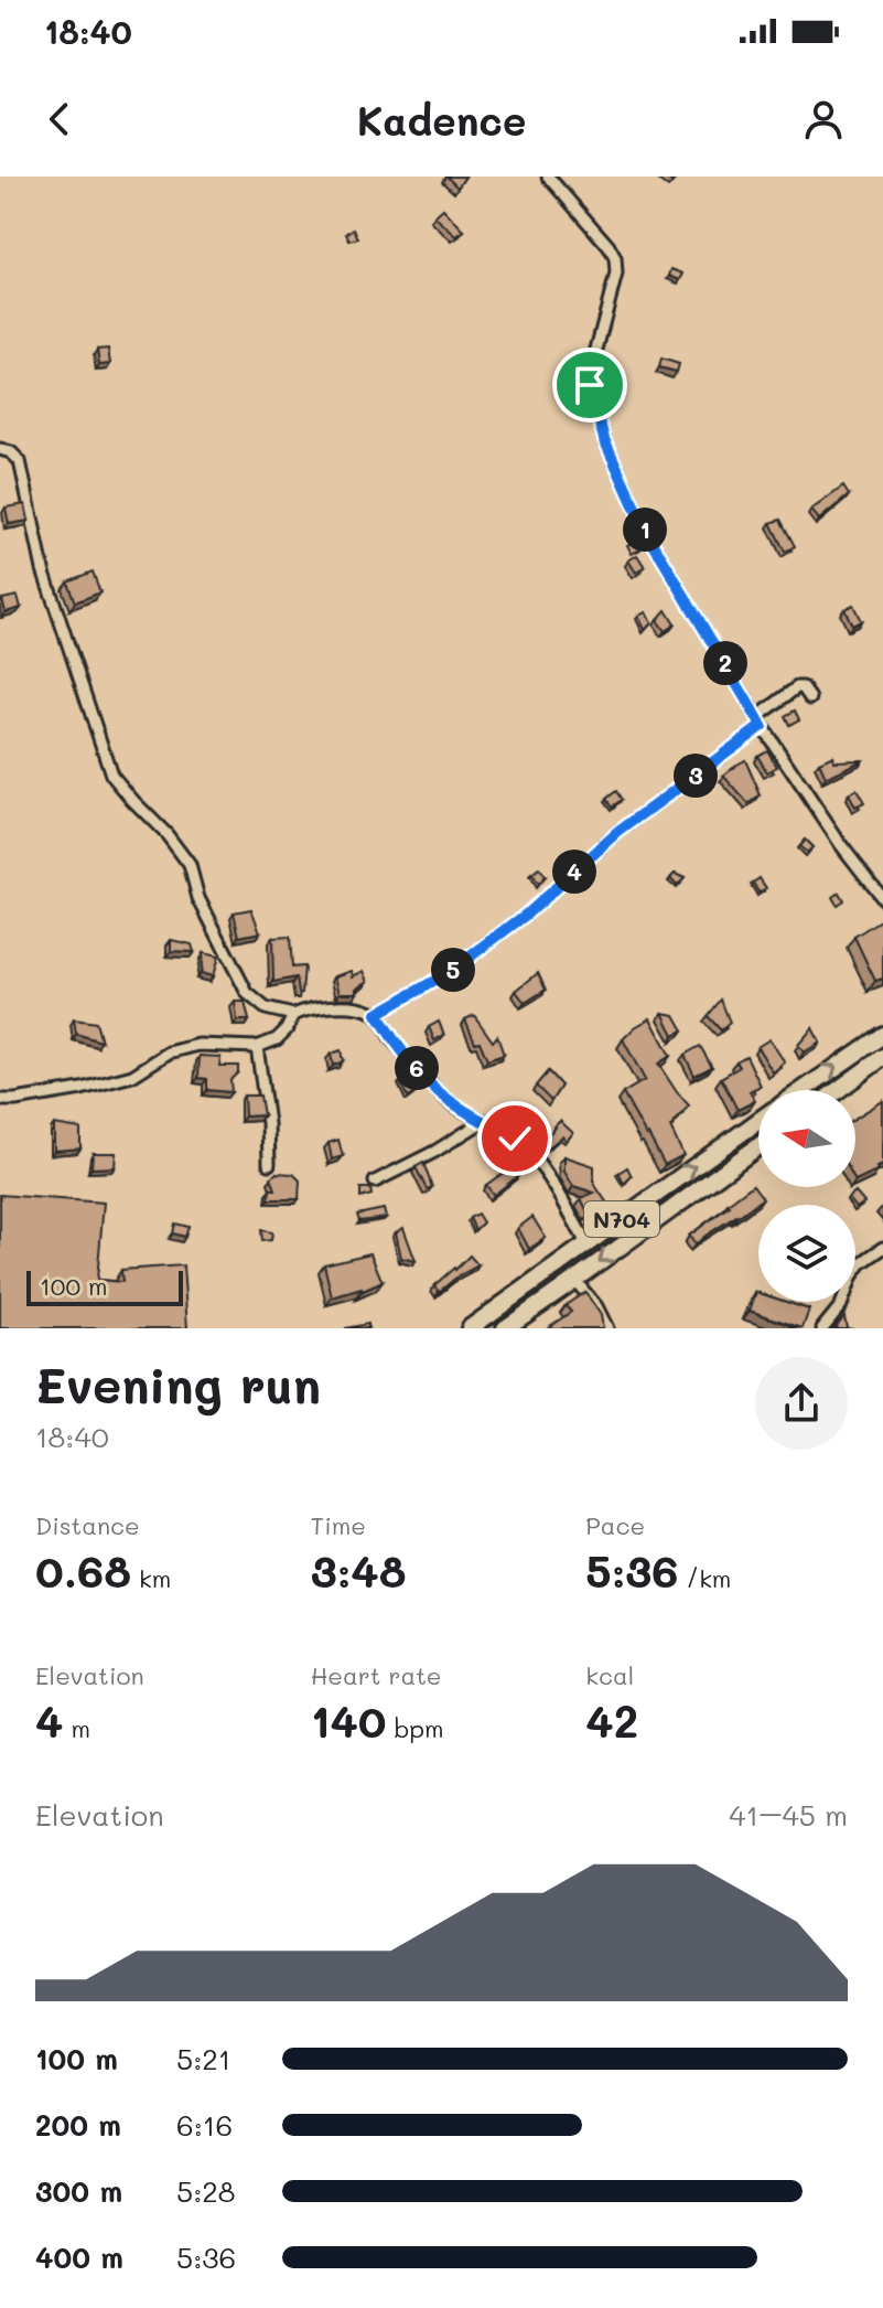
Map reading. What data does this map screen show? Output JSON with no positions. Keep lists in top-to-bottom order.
{
  "streets": {
    "highway": ["N704"]
  },
  "scale_bar": "100 m",
  "north": "left",
  "page": {
    "status": "18:40",
    "header": "Kadence",
    "pins": [
      "1",
      "2",
      "3",
      "4",
      "5",
      "6"
    ],
    "scale": "100 m",
    "heading": ["Evening run", "18:40"],
    "stats": [
      ["Distance", "0.68 km"],
      ["Time", "3:48"],
      ["Pace", "5:36 /km"],
      ["Elevation", "4 m"],
      ["Heart rate", "140 bpm"],
      ["kcal", "42"]
    ],
    "chart": ["Elevation", "41–45 m"],
    "list": [
      {
        "name": "100 m",
        "note": "5:21"
      },
      {
        "name": "200 m",
        "note": "6:16"
      },
      {
        "name": "300 m",
        "note": "5:28"
      },
      {
        "name": "400 m",
        "note": "5:36"
      }
    ]
  }
}
